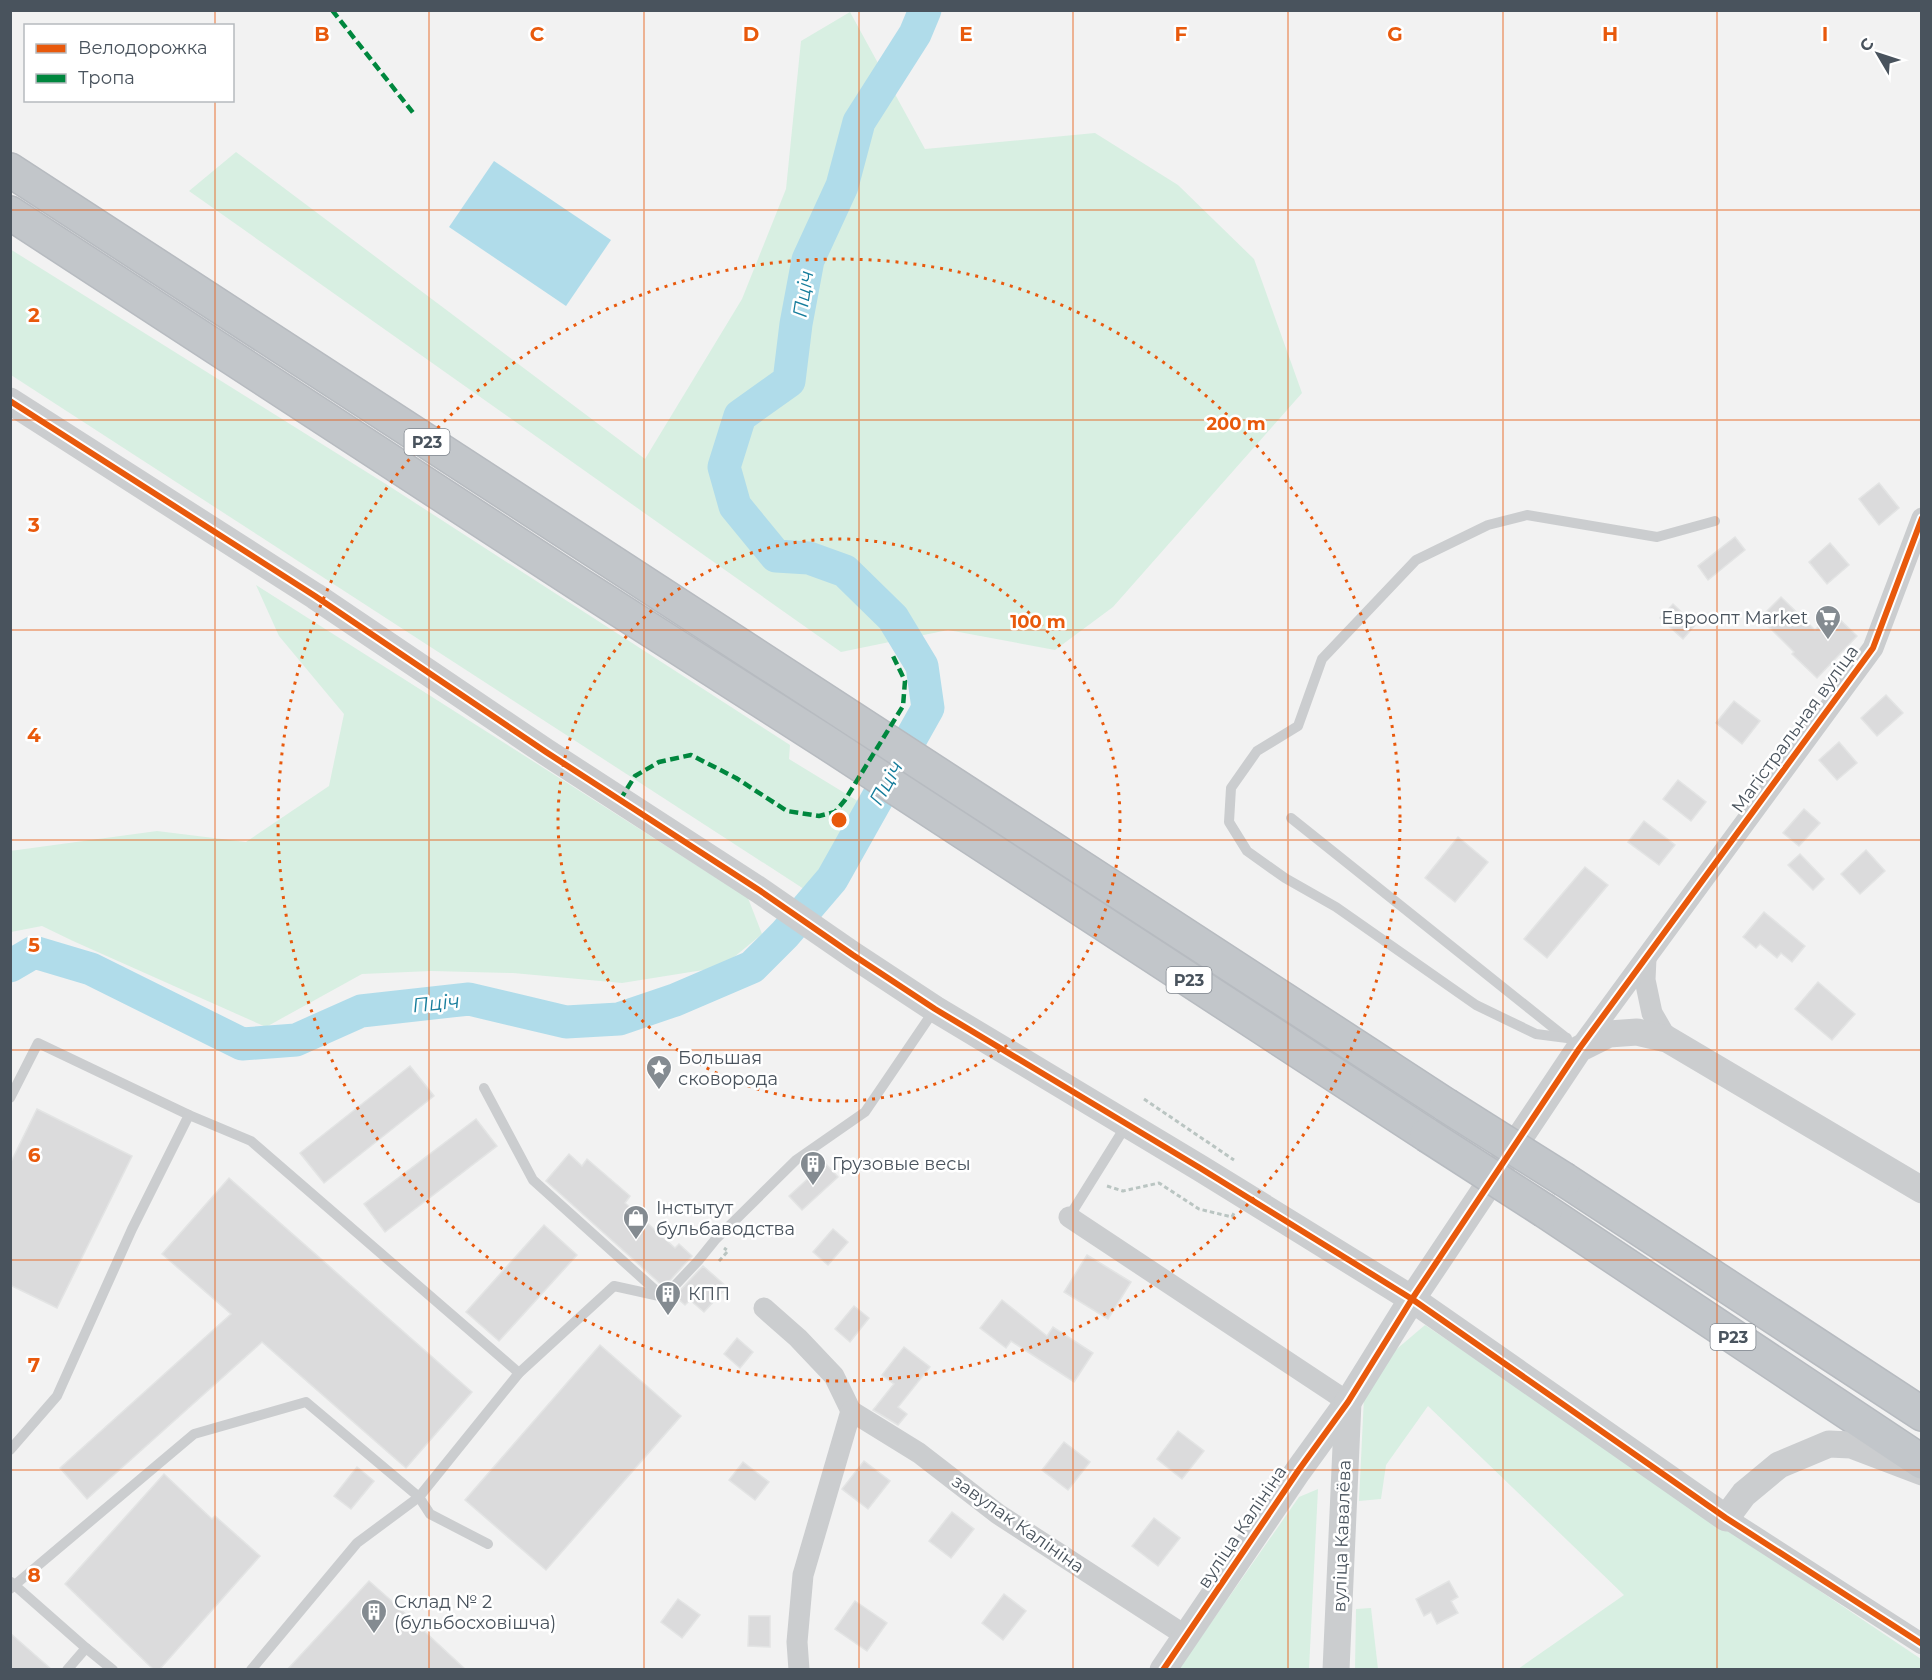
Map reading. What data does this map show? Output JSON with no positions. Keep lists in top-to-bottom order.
{
  "streets": {
    "highway": ["Р23"],
    "street": [
      "Магістральная вуліца",
      "завулак Калініна",
      "вуліца Калініна",
      "вуліца Кавалёва"
    ]
  },
  "crossings": [
    ["Магістральная вуліца", "вуліца Калініна"],
    ["завулак Калініна", "вуліца Калініна"],
    ["вуліца Калініна", "вуліца Кавалёва"]
  ],
  "water": ["Пціч"],
  "places": {
    "supermarket": ["Евроопт Market"],
    "place": ["Большая сковорода"],
    "building": ["Грузовые весы", "КПП", "Склад № 2 (бульбосховішча)"],
    "shop": ["Інстытут бульбаводства"]
  },
  "legend": ["Велодорожка", "Тропа"],
  "north": "top left",
  "grid": {
    "columns": [
      "B",
      "C",
      "D",
      "E",
      "F",
      "G",
      "H",
      "I"
    ],
    "rows": [
      "2",
      "3",
      "4",
      "5",
      "6",
      "7",
      "8"
    ]
  },
  "rings": ["200 m", "100 m"]
}
